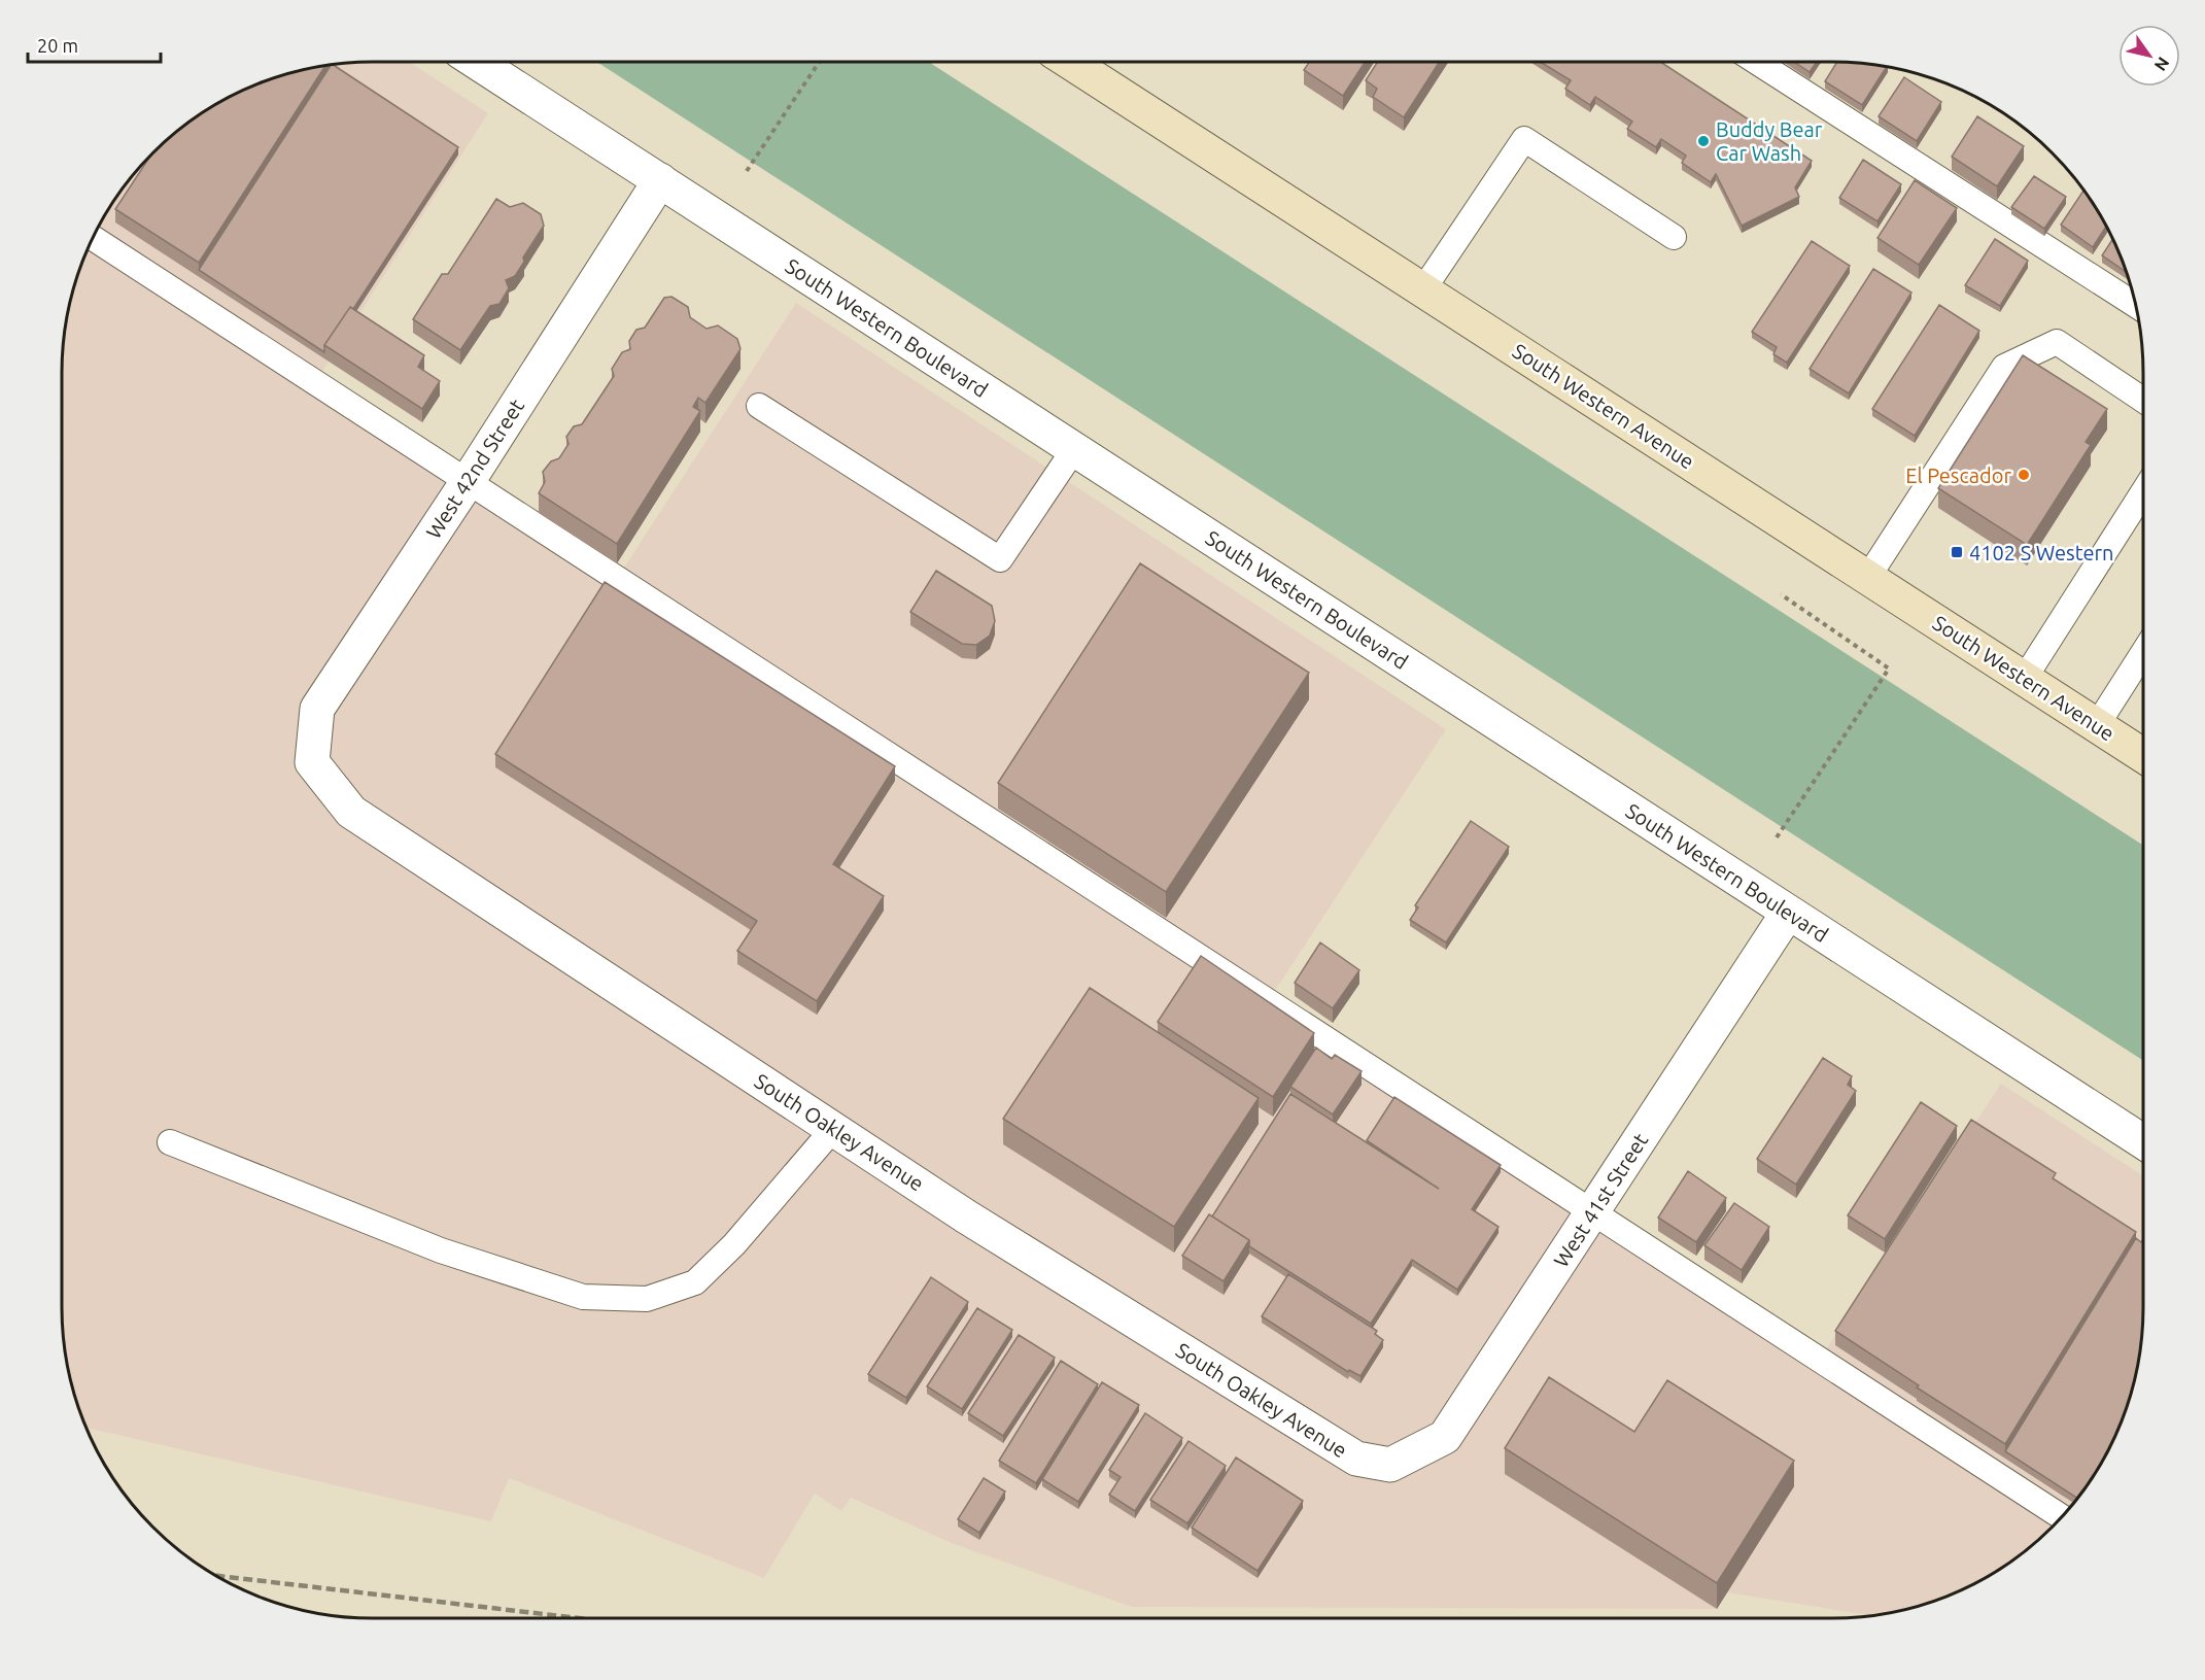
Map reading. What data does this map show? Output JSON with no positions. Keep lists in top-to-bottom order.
{
  "streets": {
    "main road": ["South Western Avenue"],
    "street": [
      "South Western Boulevard",
      "West 42nd Street",
      "South Oakley Avenue",
      "West 41st Street"
    ]
  },
  "crossings": [
    ["South Western Boulevard", "West 42nd Street"],
    ["South Western Boulevard", "West 41st Street"],
    ["West 42nd Street", "South Oakley Avenue"],
    ["South Oakley Avenue", "West 41st Street"]
  ],
  "places": {
    "other": ["Buddy Bear Car Wash", "El Pescador"],
    "transit": ["4102 S Western"]
  },
  "scale_bar": "20 m",
  "north": "bottom right"
}
